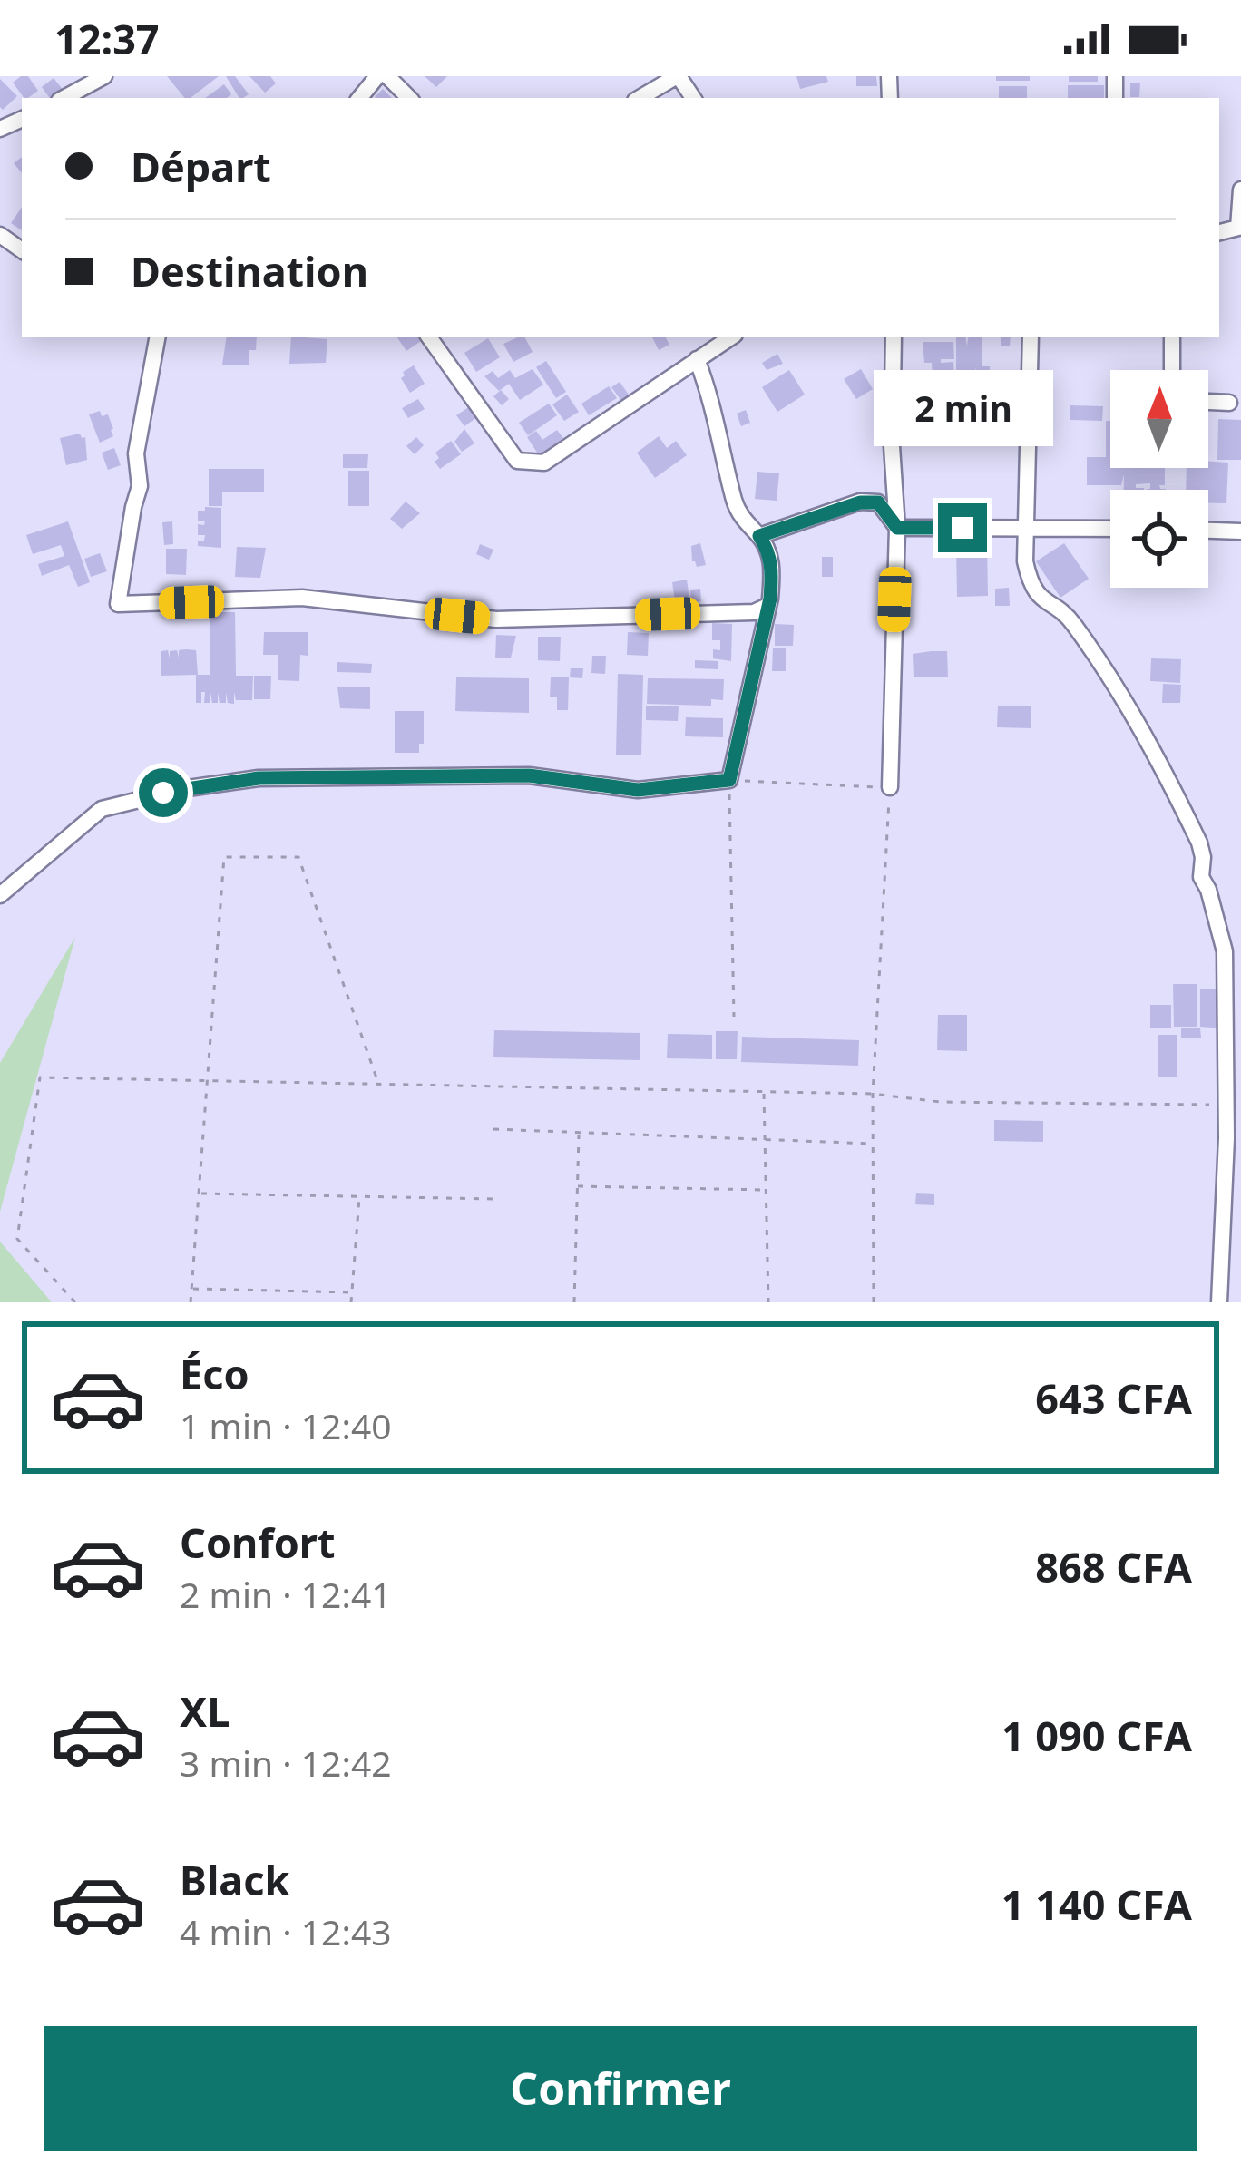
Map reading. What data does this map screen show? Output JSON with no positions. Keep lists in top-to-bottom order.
{
  "north": "top",
  "page": {
    "status": "12:37",
    "banner": ["Départ", "Destination"],
    "bubble": "2 min",
    "list": [
      {
        "name": "Éco",
        "note": "1 min · 12:40",
        "value": "643 CFA"
      },
      {
        "name": "Confort",
        "note": "2 min · 12:41",
        "value": "868 CFA"
      },
      {
        "name": "XL",
        "note": "3 min · 12:42",
        "value": "1 090 CFA"
      },
      {
        "name": "Black",
        "note": "4 min · 12:43",
        "value": "1 140 CFA"
      }
    ],
    "buttons": "Confirmer"
  }
}
